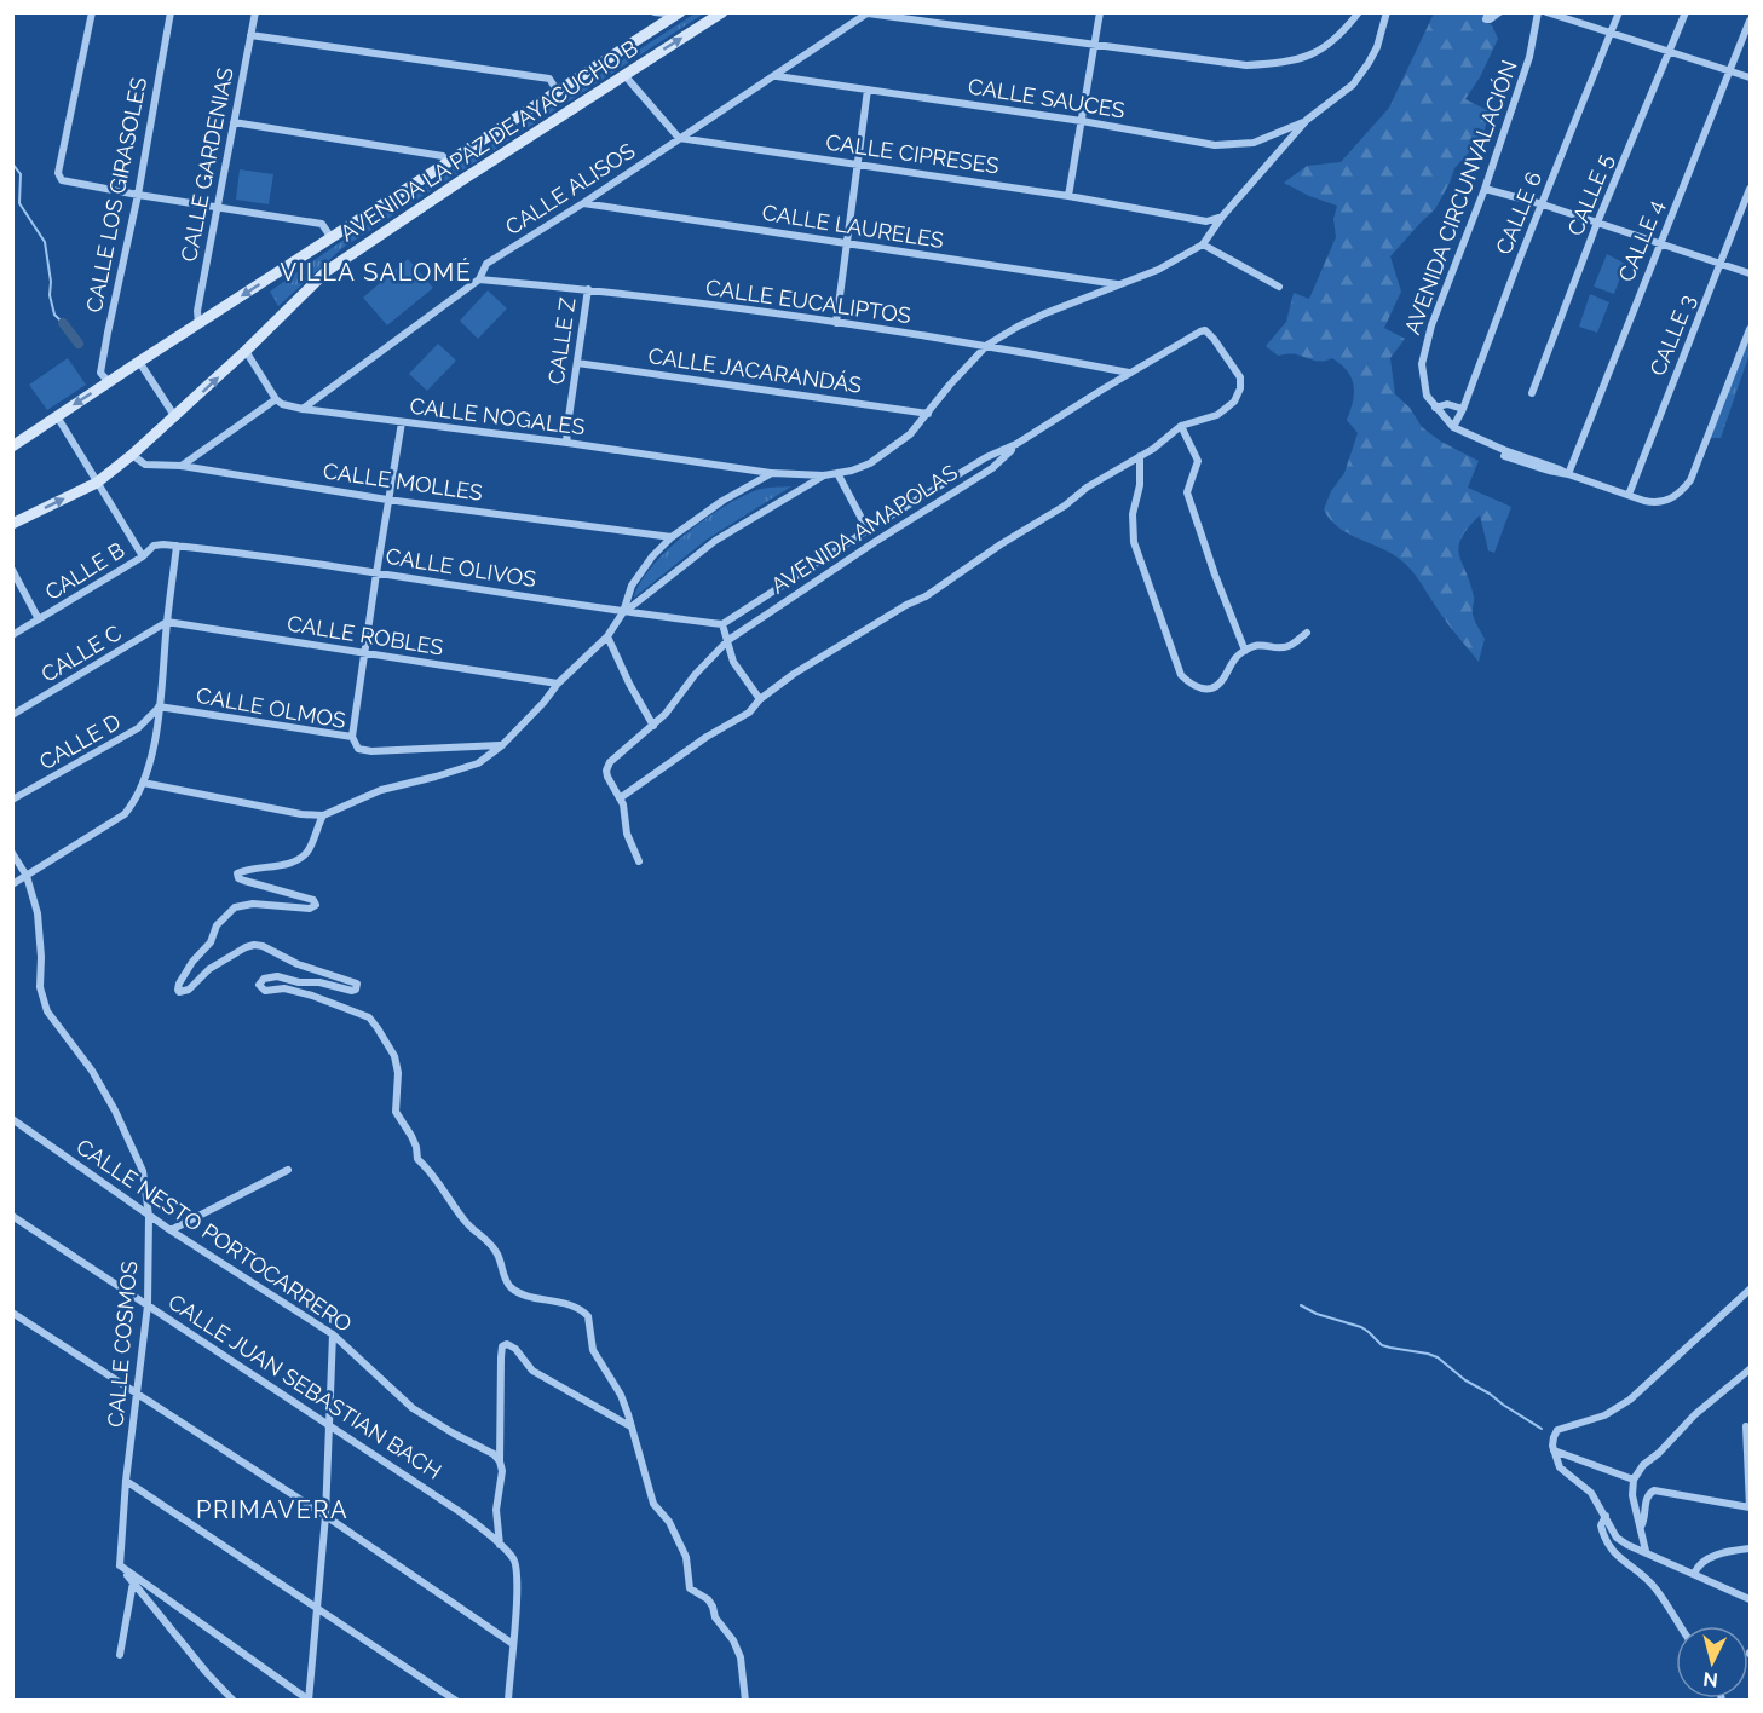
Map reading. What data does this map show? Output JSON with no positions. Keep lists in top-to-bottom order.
{
  "streets": {
    "main road": ["AVENIDA LA PAZ DE AYACUCHO B"],
    "street": [
      "CALLE SAUCES",
      "CALLE CIPRESES",
      "CALLE GARDENIAS",
      "CALLE ALISOS",
      "CALLE LOS GIRASOLES",
      "CALLE 5",
      "AVENIDA CIRCUNVALACIÓN",
      "CALLE 6",
      "CALLE LAURELES",
      "CALLE 4",
      "CALLE EUCALIPTOS",
      "CALLE 3",
      "CALLE Z",
      "CALLE JACARANDÁS",
      "CALLE NOGALES",
      "CALLE MOLLES",
      "AVENIDA AMAPOLAS",
      "CALLE OLIVOS",
      "CALLE B",
      "CALLE ROBLES",
      "CALLE C",
      "CALLE OLMOS",
      "CALLE D",
      "CALLE NESTO PORTOCARRERO",
      "CALLE COSMOS",
      "CALLE JUAN SEBASTIAN BACH"
    ]
  },
  "crossings": [
    ["CALLE SAUCES", "CALLE ALISOS"],
    ["AVENIDA LA PAZ DE AYACUCHO B", "CALLE MOLLES"],
    ["CALLE CIPRESES", "CALLE ALISOS"],
    ["CALLE ALISOS", "CALLE LAURELES"],
    ["CALLE ALISOS", "CALLE EUCALIPTOS"],
    ["CALLE ALISOS", "CALLE NOGALES"],
    ["AVENIDA CIRCUNVALACIÓN", "CALLE 6"],
    ["CALLE EUCALIPTOS", "CALLE Z"],
    ["CALLE EUCALIPTOS", "AVENIDA AMAPOLAS"],
    ["CALLE Z", "CALLE JACARANDÁS"],
    ["CALLE Z", "CALLE NOGALES"],
    ["AVENIDA AMAPOLAS", "CALLE OLIVOS"],
    ["CALLE OLIVOS", "CALLE B"],
    ["CALLE ROBLES", "CALLE C"],
    ["CALLE OLMOS", "CALLE D"],
    ["CALLE NESTO PORTOCARRERO", "CALLE COSMOS"],
    ["CALLE COSMOS", "CALLE JUAN SEBASTIAN BACH"]
  ],
  "districts": ["VILLA SALOMÉ", "PRIMAVERA"],
  "north": "bottom"
}
